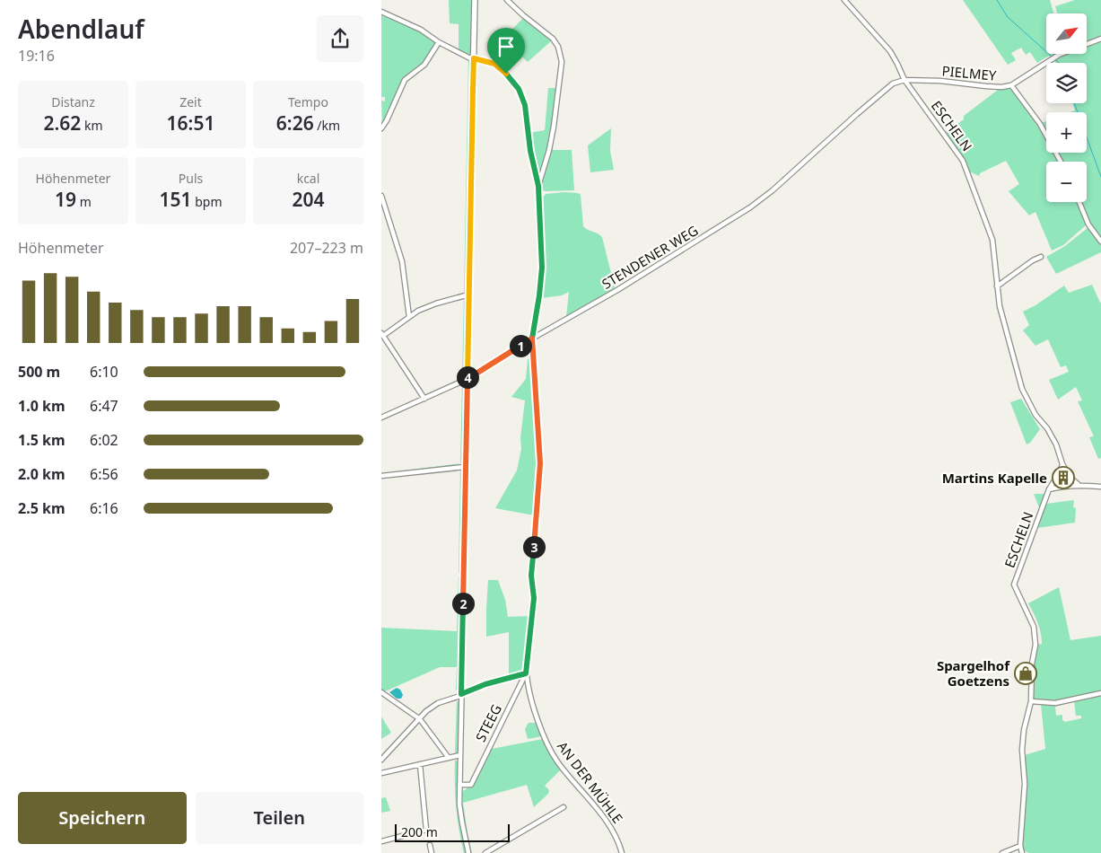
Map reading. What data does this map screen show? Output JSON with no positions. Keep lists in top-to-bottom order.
{
  "streets": {
    "street": [
      "PIELMEY",
      "ESCHELN",
      "STENDENER WEG",
      "STEEG",
      "AN DER MÜHLE"
    ]
  },
  "crossings": [
    ["PIELMEY", "ESCHELN"],
    ["PIELMEY", "STENDENER WEG"],
    ["ESCHELN", "STENDENER WEG"],
    ["STENDENER WEG", "STEEG"],
    ["STEEG", "AN DER MÜHLE"]
  ],
  "places": {
    "building": ["Martins Kapelle"],
    "shop": ["Spargelhof Goetzens"]
  },
  "scale_bar": "200 m",
  "north": "top right",
  "page": {
    "heading": ["Abendlauf", "19:16"],
    "map_buttons": ["+", "−"],
    "stats": [
      ["Distanz", "2.62 km"],
      ["Zeit", "16:51"],
      ["Tempo", "6:26 /km"],
      ["Höhenmeter", "19 m"],
      ["Puls", "151 bpm"],
      ["kcal", "204"]
    ],
    "chart": ["Höhenmeter", "207–223 m"],
    "pins": [
      "1",
      "4",
      "3",
      "2"
    ],
    "list": [
      {
        "name": "500 m",
        "note": "6:10"
      },
      {
        "name": "1.0 km",
        "note": "6:47"
      },
      {
        "name": "1.5 km",
        "note": "6:02"
      },
      {
        "name": "2.0 km",
        "note": "6:56"
      },
      {
        "name": "2.5 km",
        "note": "6:16"
      }
    ],
    "buttons": ["Speichern", "Teilen"],
    "scale": "200 m"
  }
}
